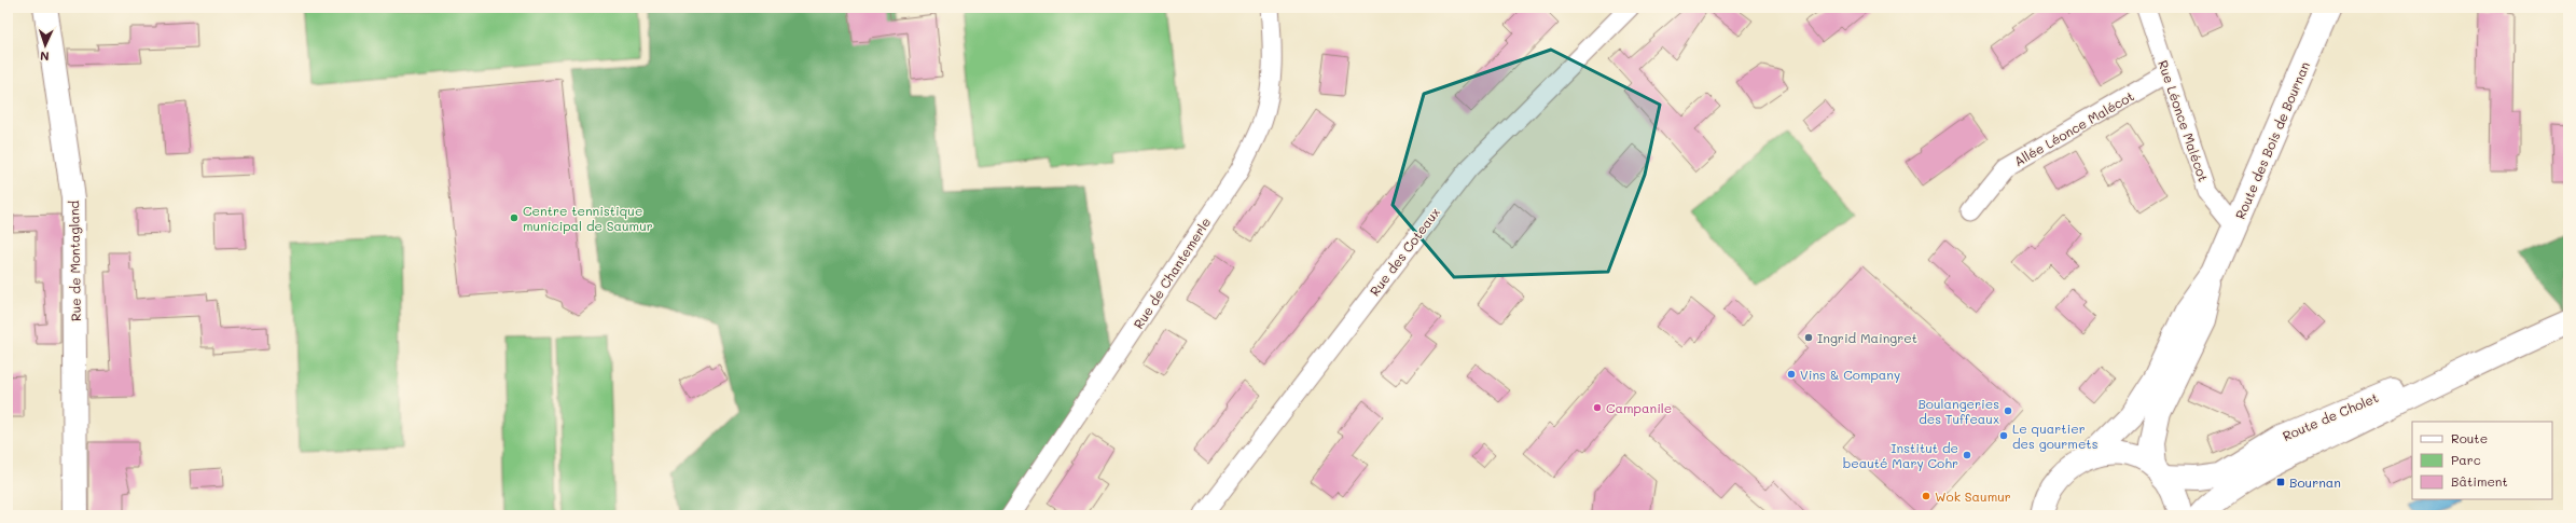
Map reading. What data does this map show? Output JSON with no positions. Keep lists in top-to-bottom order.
{
  "streets": {
    "street": [
      "Rue Léonce Malécot",
      "Allée Léonce Malécot",
      "Route des Bois de Bournan",
      "Rue des Coteaux",
      "Rue de Montagland",
      "Rue de Chantemerle",
      "Route de Cholet"
    ]
  },
  "crossings": [
    ["Rue Léonce Malécot", "Allée Léonce Malécot"],
    ["Rue Léonce Malécot", "Route des Bois de Bournan"],
    ["Route des Bois de Bournan", "Route de Cholet"]
  ],
  "places": {
    "other": [
      "Centre tennistique municipal de Saumur",
      "Ingrid Maingret",
      "Vins & Company",
      "Campanile",
      "Boulangeries des Tuffeaux",
      "Le quartier des gourmets",
      "Institut de beauté Mary Cohr",
      "Wok Saumur"
    ],
    "transit": ["Bournan"]
  },
  "legend": ["Route", "Parc", "Bâtiment"],
  "north": "bottom"
}
